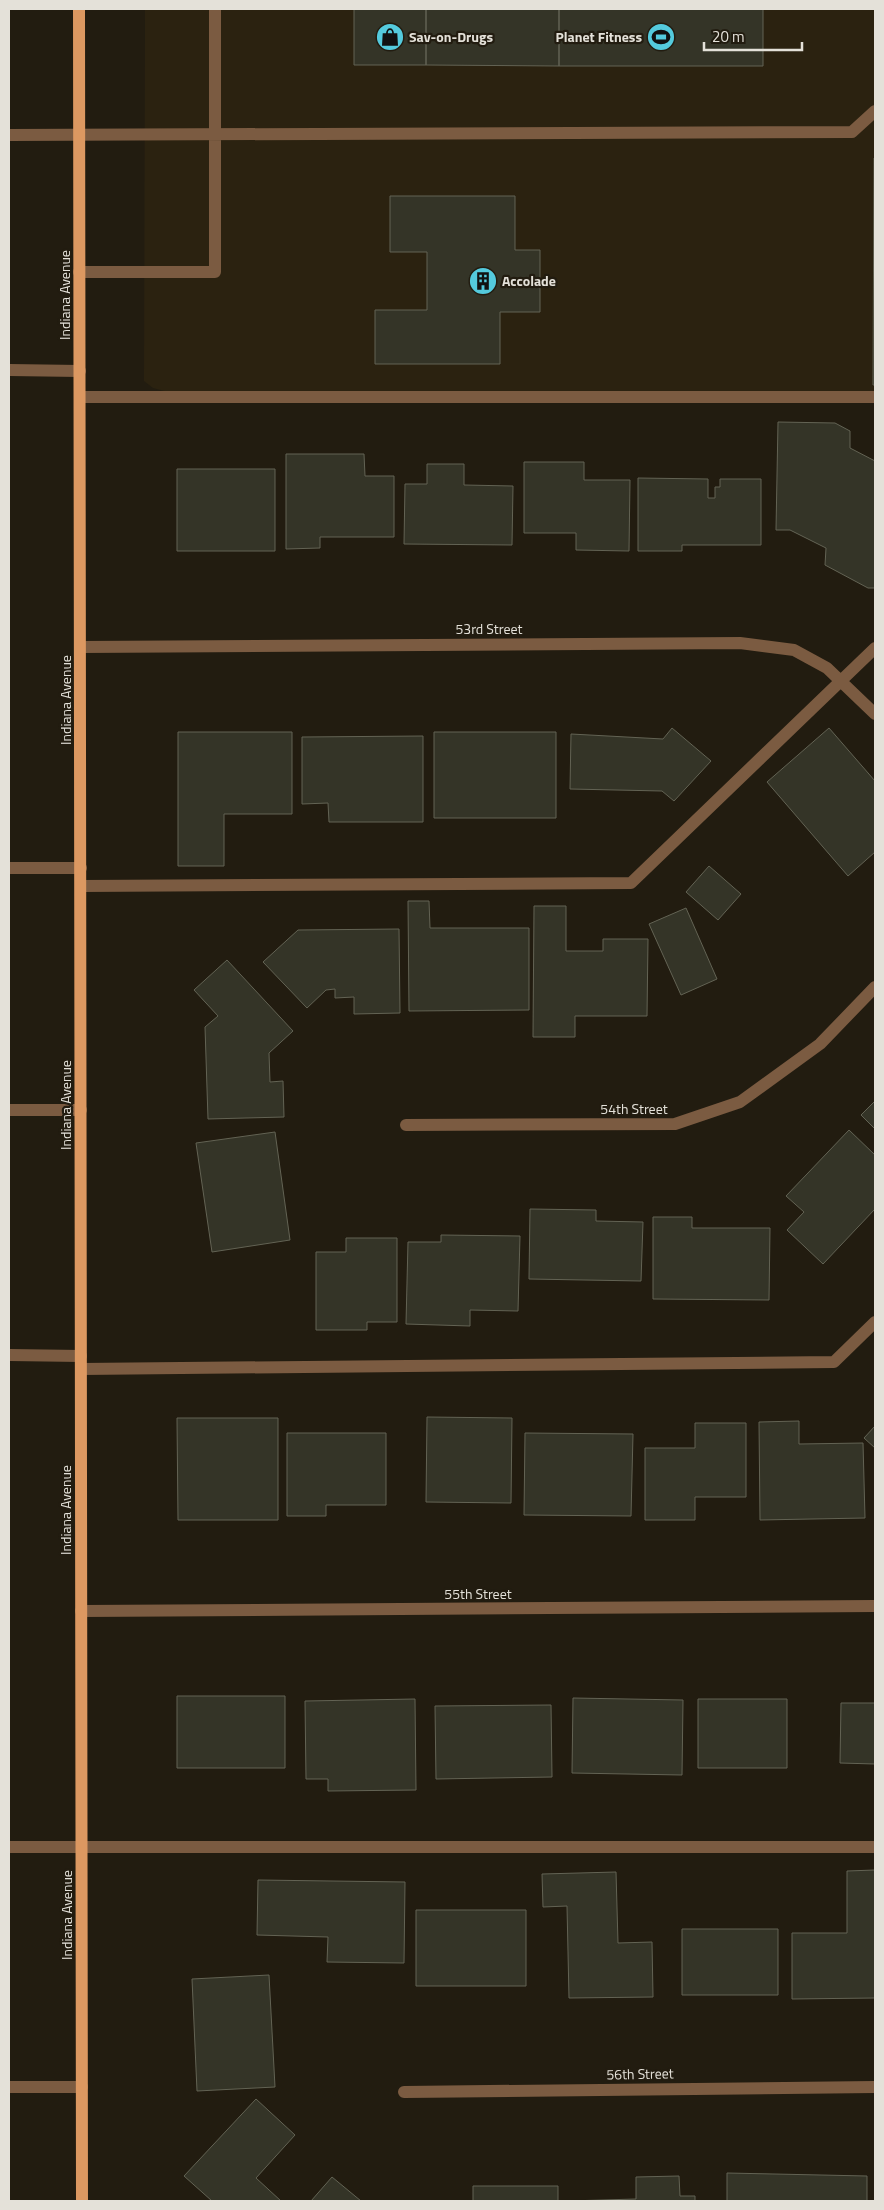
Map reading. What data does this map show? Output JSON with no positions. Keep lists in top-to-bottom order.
{
  "streets": {
    "main road": ["Indiana Avenue"],
    "street": [
      "53rd Street",
      "54th Street",
      "55th Street",
      "56th Street"
    ]
  },
  "crossings": [
    ["Indiana Avenue", "53rd Street"],
    ["Indiana Avenue", "55th Street"]
  ],
  "places": {
    "shop": ["Sav-on-Drugs"],
    "sports": ["Planet Fitness"],
    "building": ["Accolade"]
  },
  "scale_bar": "20 m"
}
